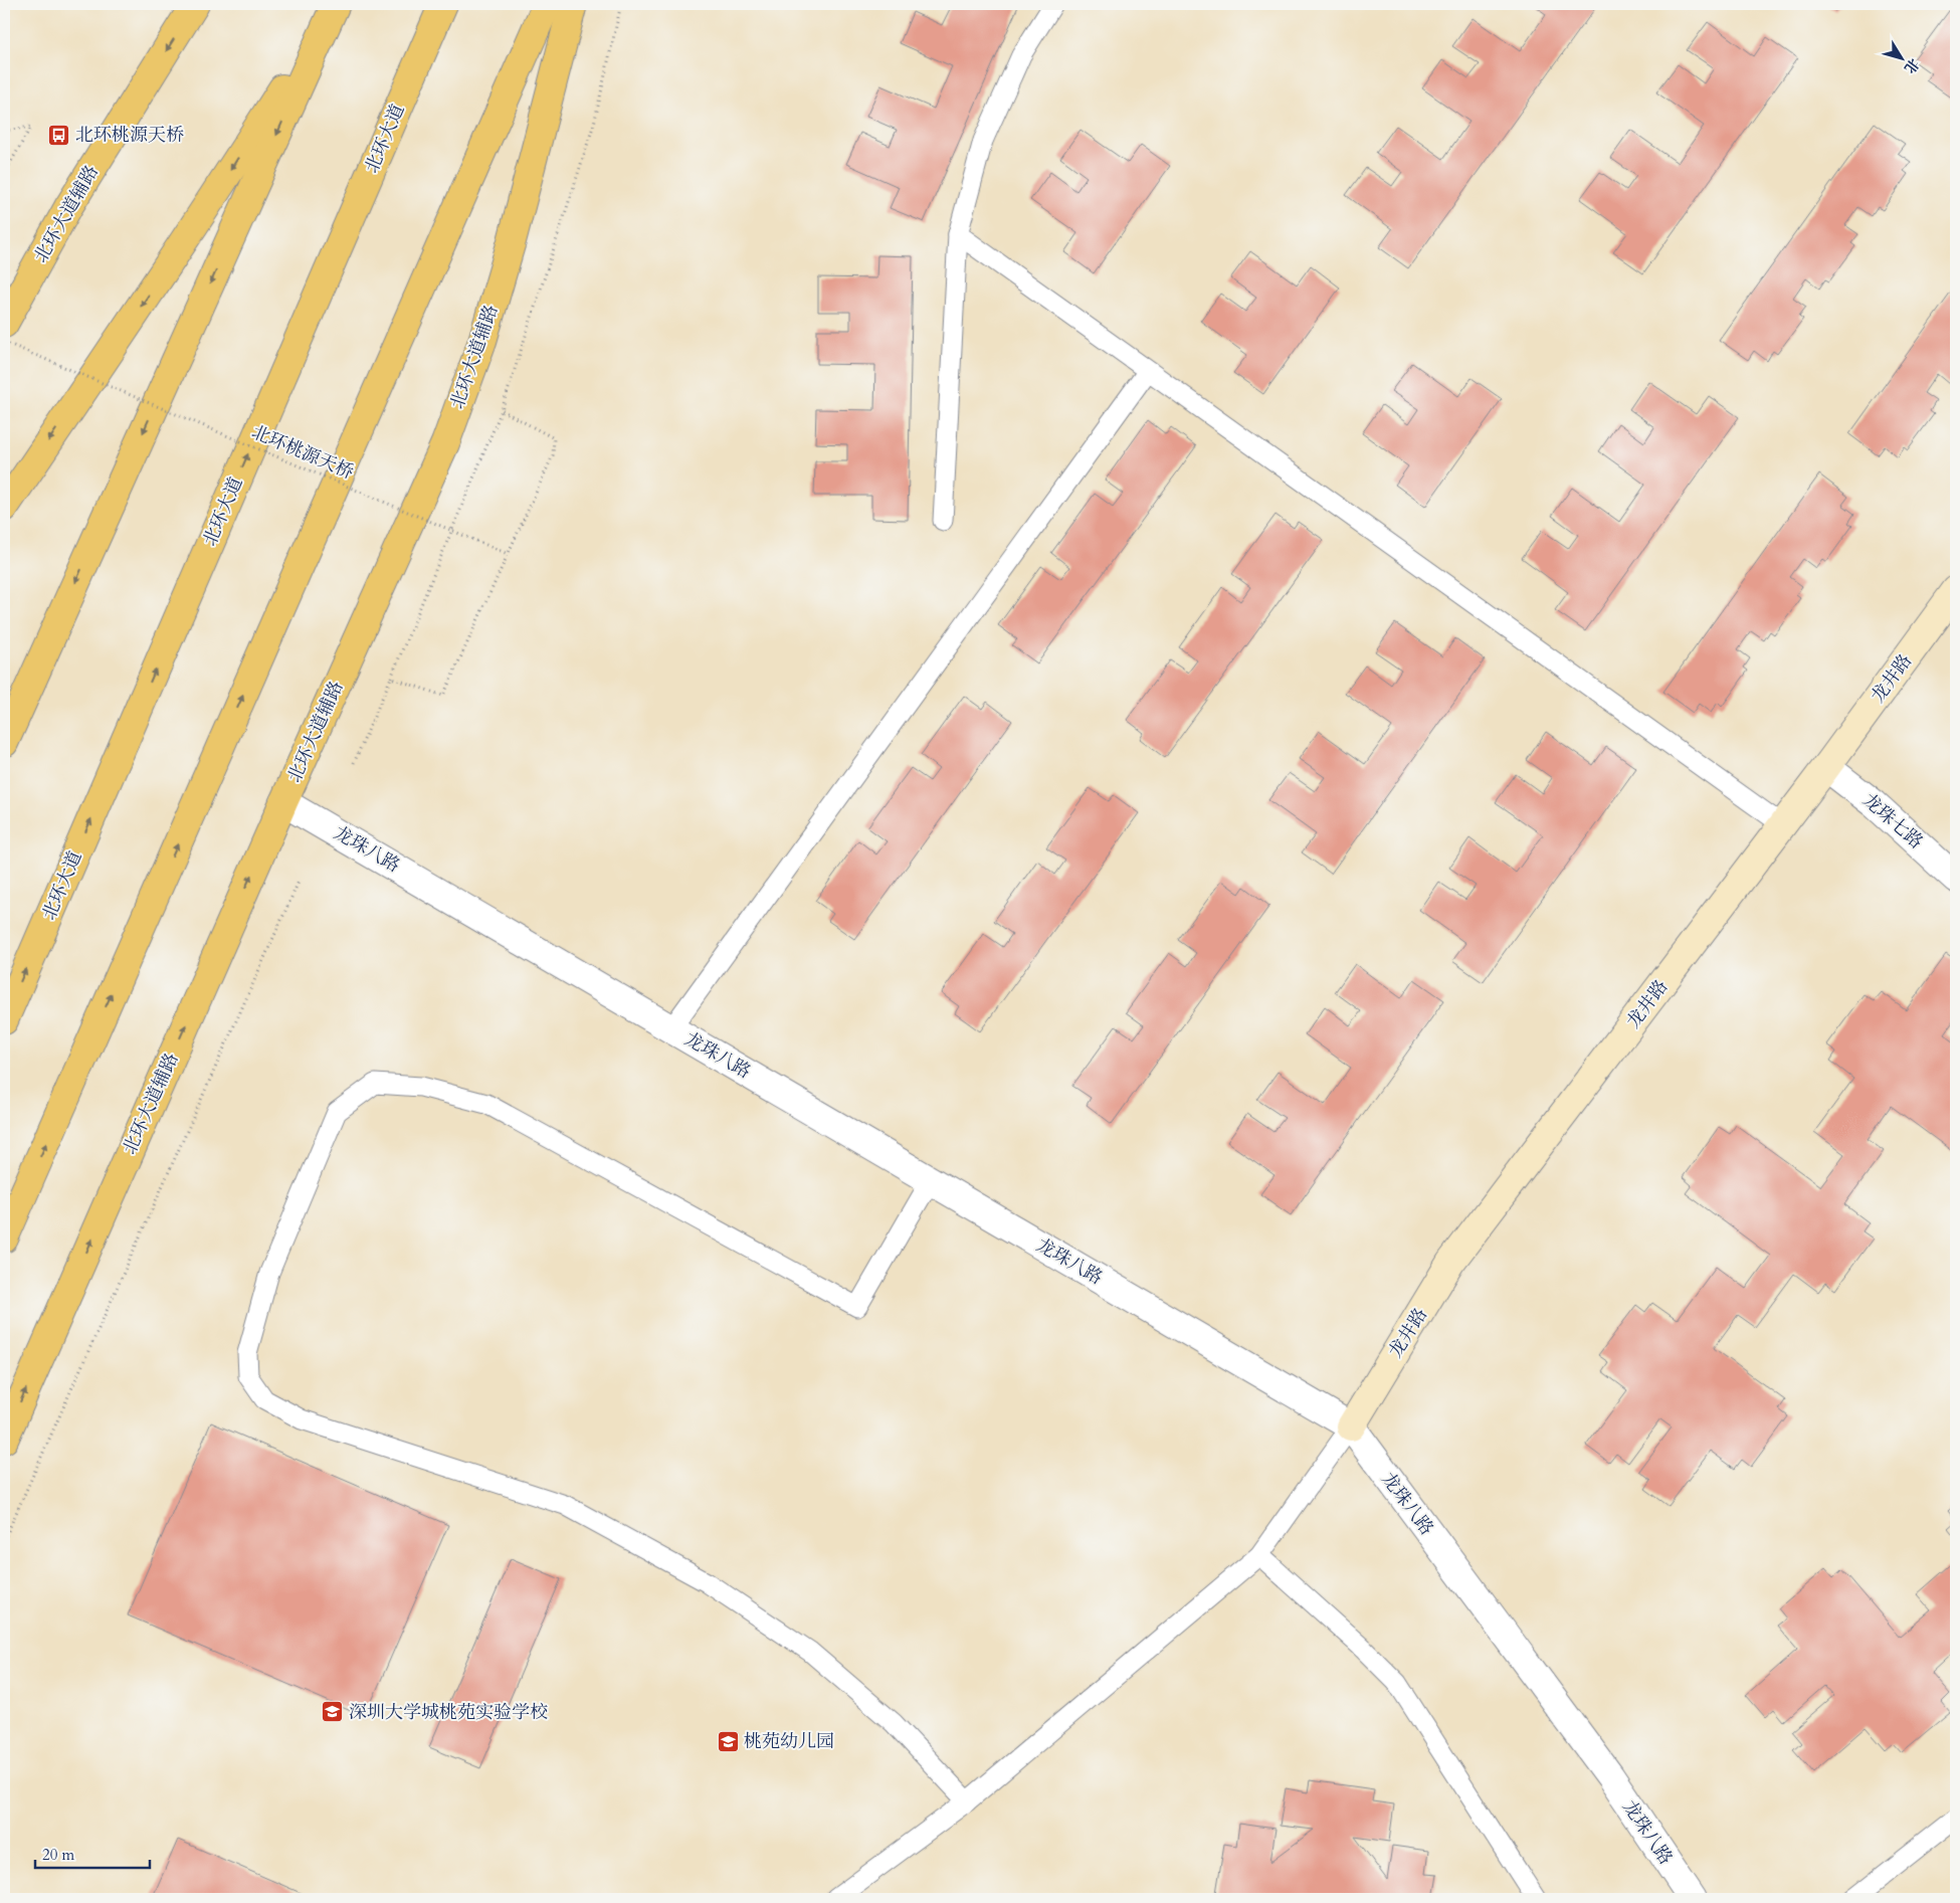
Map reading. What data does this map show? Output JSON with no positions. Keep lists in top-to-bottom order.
{
  "streets": {
    "main road": ["北环大道", "北环大道辅路"],
    "street": ["龙井路", "龙珠七路", "龙珠八路"],
    "path": ["北环桃源天桥"]
  },
  "crossings": [
    ["北环大道辅路", "龙珠八路"],
    ["龙井路", "龙珠七路"],
    ["龙井路", "龙珠八路"]
  ],
  "places": {
    "bus stop": ["北环桃源天桥"],
    "school or university": ["深圳大学城桃苑实验学校", "桃苑幼儿园"]
  },
  "scale_bar": "20 m",
  "north": "bottom right"
}
